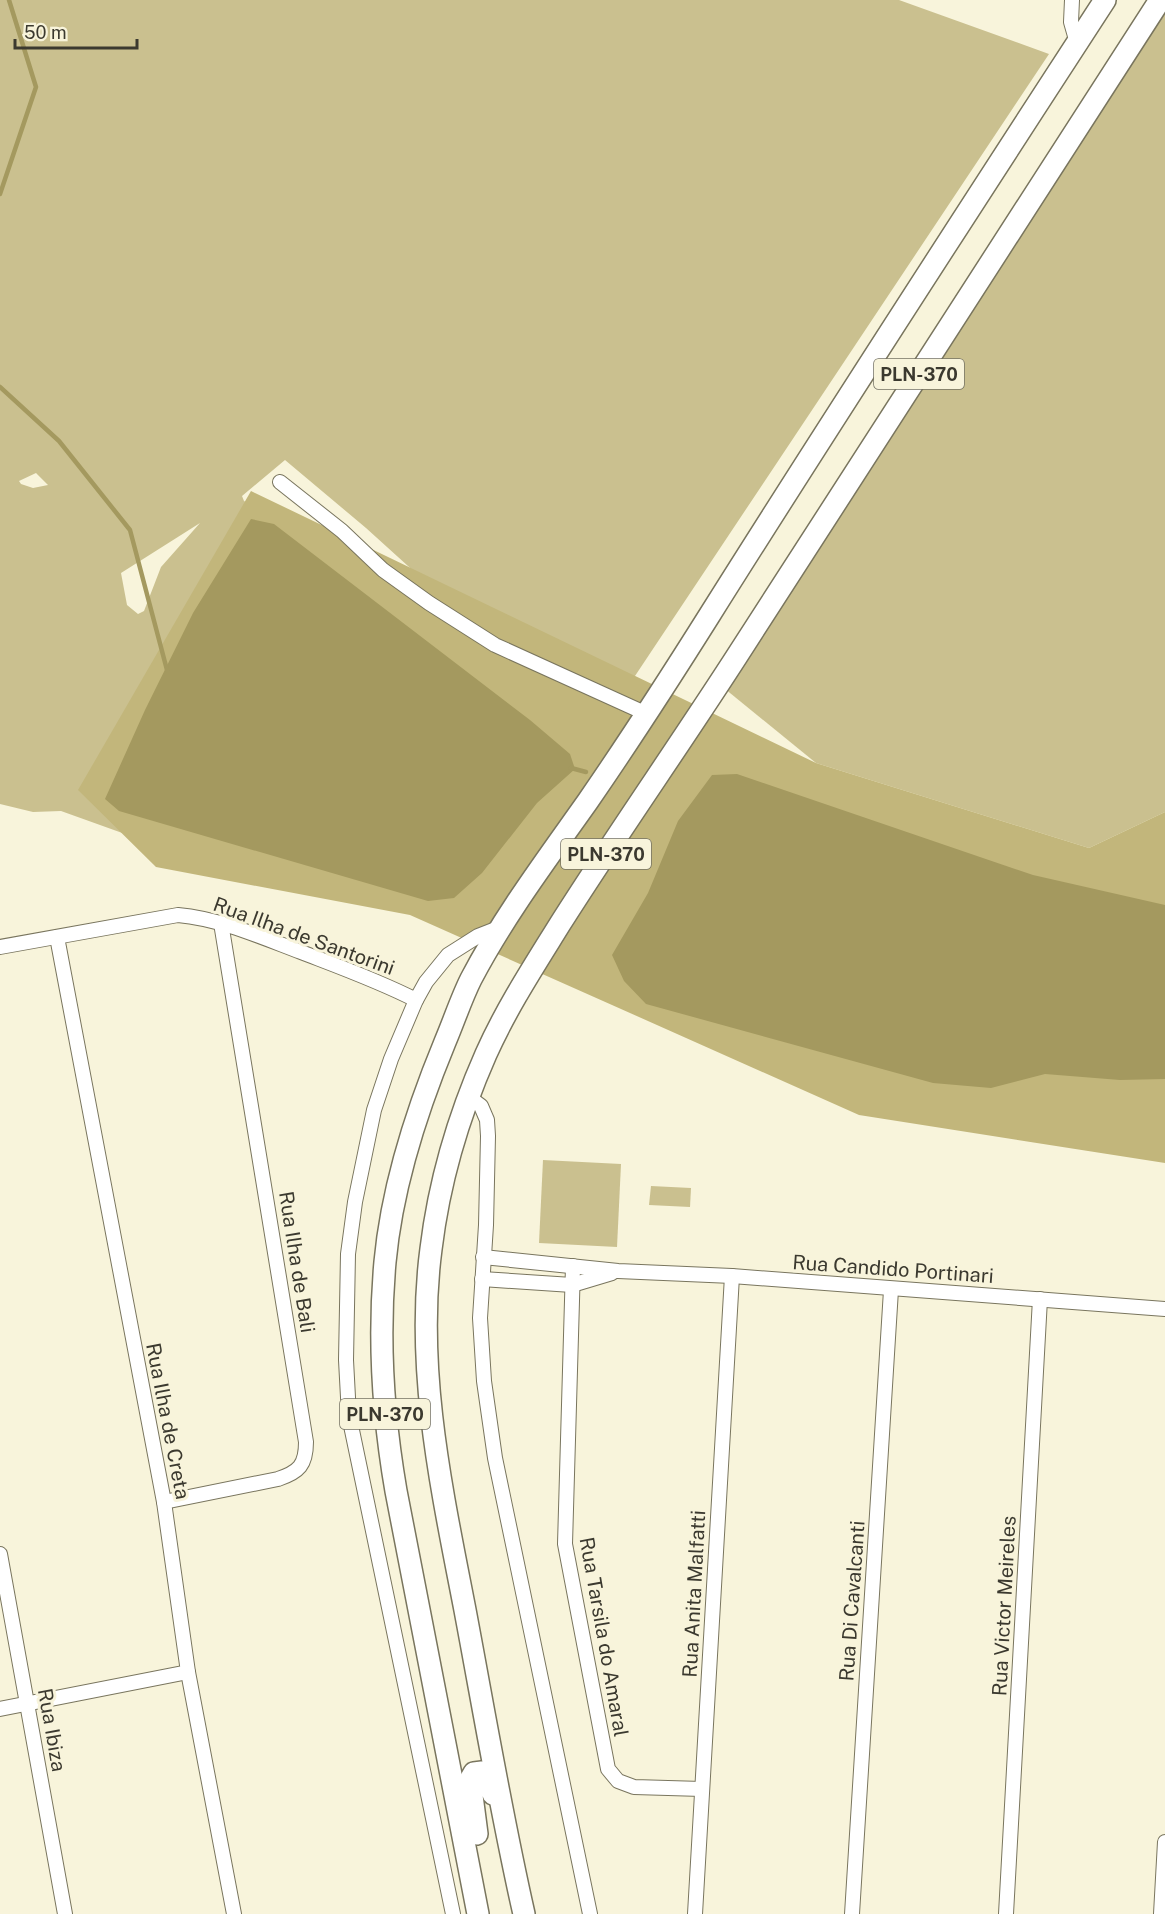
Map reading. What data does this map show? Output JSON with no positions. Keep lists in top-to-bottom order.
{
  "streets": {
    "main road": ["PLN-370"],
    "street": [
      "Rua Ilha de Santorini",
      "Rua Ilha de Bali",
      "Rua Candido Portinari",
      "Rua Ilha de Creta",
      "Rua Anita Malfatti",
      "Rua Di Cavalcanti",
      "Rua Victor Meireles",
      "Rua Tarsila do Amaral",
      "Rua Ibiza"
    ]
  },
  "crossings": [
    ["Rua Ilha de Santorini", "Rua Ilha de Bali"],
    ["Rua Ilha de Santorini", "Rua Ilha de Creta"],
    ["Rua Ilha de Bali", "Rua Ilha de Creta"],
    ["Rua Candido Portinari", "Rua Anita Malfatti"],
    ["Rua Candido Portinari", "Rua Di Cavalcanti"],
    ["Rua Candido Portinari", "Rua Victor Meireles"],
    ["Rua Candido Portinari", "Rua Tarsila do Amaral"],
    ["Rua Anita Malfatti", "Rua Tarsila do Amaral"]
  ],
  "scale_bar": "50 m"
}
